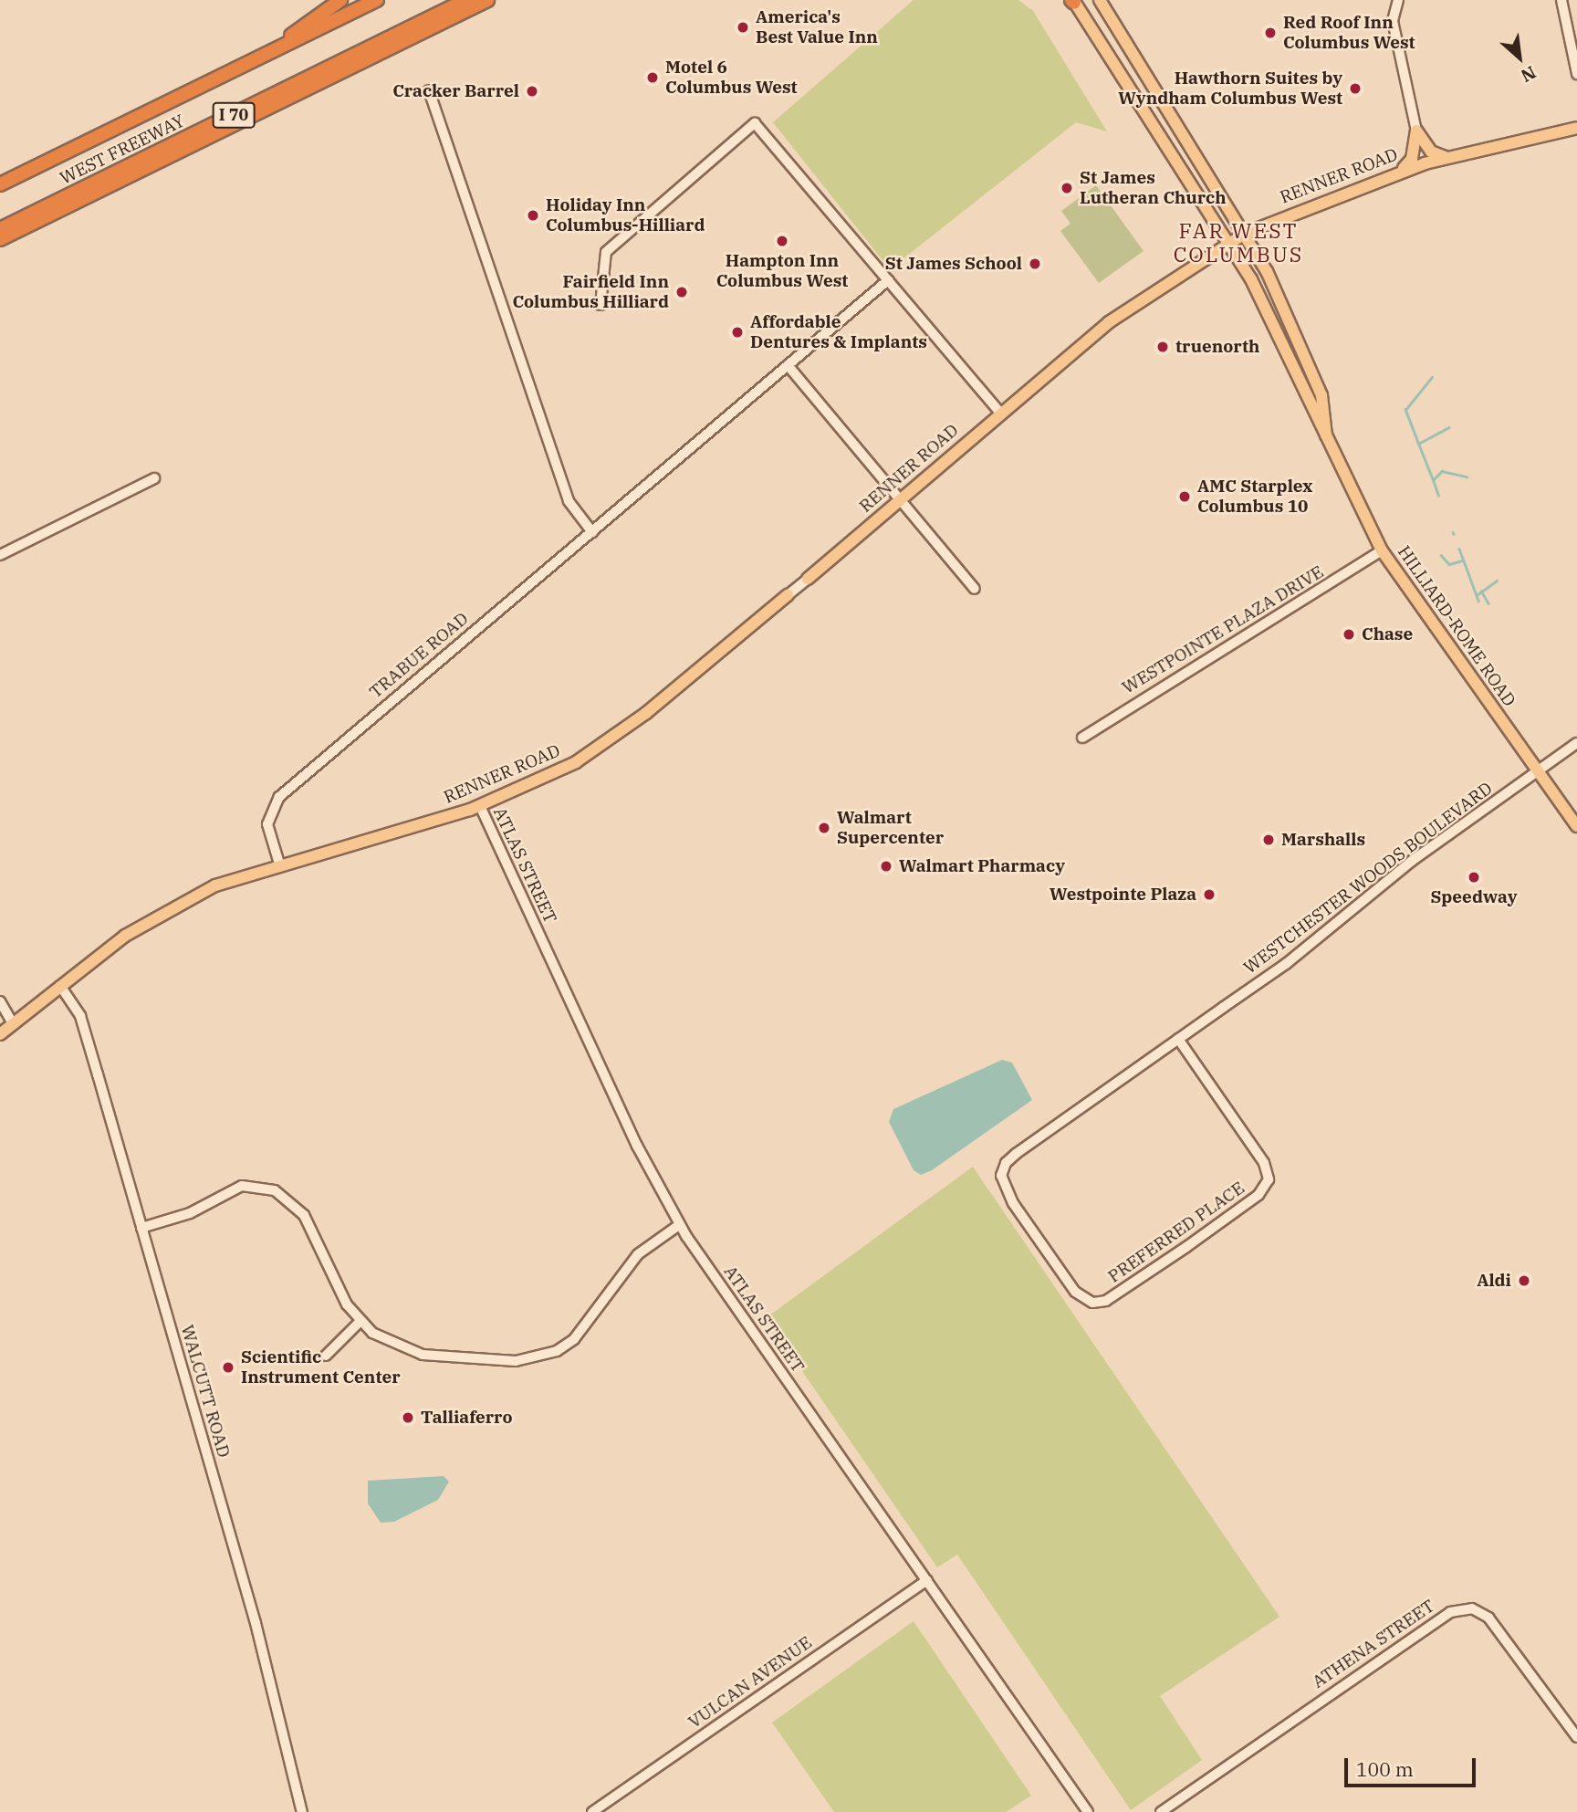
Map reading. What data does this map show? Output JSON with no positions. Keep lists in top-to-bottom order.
{
  "streets": {
    "highway": ["I 70", "WEST FREEWAY"],
    "main road": ["RENNER ROAD", "HILLIARD-ROME ROAD"],
    "street": [
      "WESTPOINTE PLAZA DRIVE",
      "TRABUE ROAD",
      "ATLAS STREET",
      "WESTCHESTER WOODS BOULEVARD",
      "PREFERRED PLACE",
      "WALCUTT ROAD",
      "ATHENA STREET",
      "VULCAN AVENUE"
    ]
  },
  "crossings": [
    ["RENNER ROAD", "HILLIARD-ROME ROAD"],
    ["RENNER ROAD", "TRABUE ROAD"],
    ["RENNER ROAD", "ATLAS STREET"],
    ["HILLIARD-ROME ROAD", "WESTPOINTE PLAZA DRIVE"],
    ["HILLIARD-ROME ROAD", "WESTCHESTER WOODS BOULEVARD"],
    ["ATLAS STREET", "VULCAN AVENUE"],
    ["WESTCHESTER WOODS BOULEVARD", "PREFERRED PLACE"]
  ],
  "districts": ["FAR WEST COLUMBUS"],
  "places": [
    "America's Best Value Inn",
    "Red Roof Inn Columbus West",
    "Motel 6 Columbus West",
    "Hawthorn Suites by Wyndham Columbus West",
    "Cracker Barrel",
    "St James Lutheran Church",
    "Holiday Inn Columbus-Hilliard",
    "Hampton Inn Columbus West",
    "St James School",
    "Fairfield Inn Columbus Hilliard",
    "Affordable Dentures & Implants",
    "truenorth",
    "AMC Starplex Columbus 10",
    "Chase",
    "Walmart Supercenter",
    "Marshalls",
    "Walmart Pharmacy",
    "Speedway",
    "Westpointe Plaza",
    "Aldi",
    "Scientific Instrument Center",
    "Talliaferro"
  ],
  "scale_bar": "100 m",
  "north": "bottom right"
}
